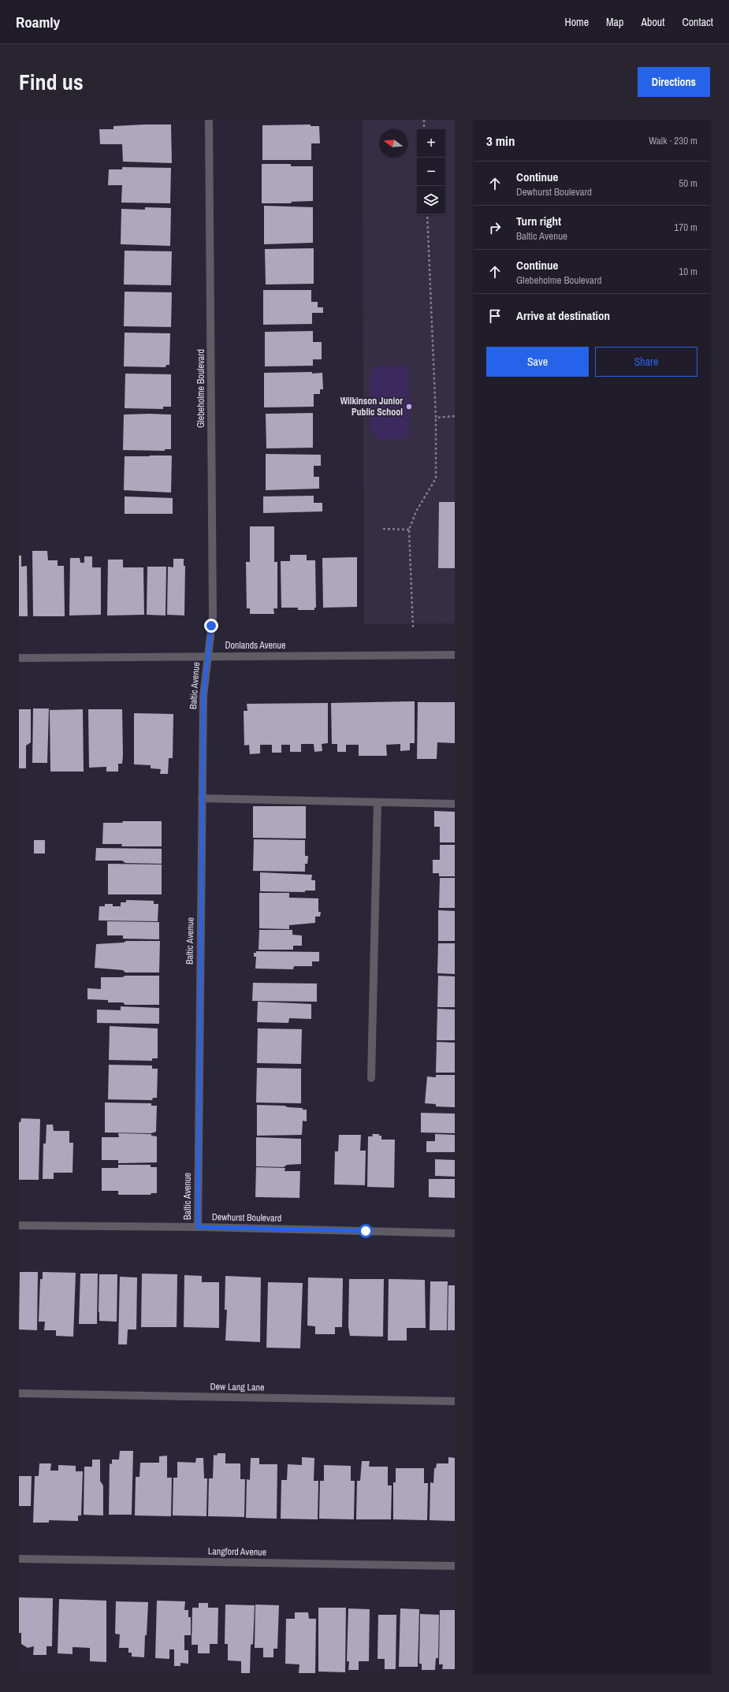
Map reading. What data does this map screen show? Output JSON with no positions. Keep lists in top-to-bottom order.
{
  "streets": {
    "street": [
      "Glebeholme Boulevard",
      "Donlands Avenue",
      "Baltic Avenue",
      "Dewhurst Boulevard",
      "Dew Lang Lane",
      "Langford Avenue"
    ]
  },
  "crossings": [
    ["Glebeholme Boulevard", "Donlands Avenue"],
    ["Glebeholme Boulevard", "Baltic Avenue"],
    ["Donlands Avenue", "Baltic Avenue"],
    ["Baltic Avenue", "Dewhurst Boulevard"]
  ],
  "places": ["Wilkinson Junior Public School"],
  "north": "left",
  "page": {
    "header": "Roamly",
    "nav": [
      "Home",
      "Map",
      "About",
      "Contact"
    ],
    "title": "Find us",
    "buttons": [
      "Directions",
      ["Save", "Share"]
    ],
    "heading": ["3 min", "Walk · 230 m"],
    "map_buttons": ["+", "−"],
    "list": [
      ["Continue", "Dewhurst Boulevard", "50 m"],
      ["Turn right", "Baltic Avenue", "170 m"],
      ["Continue", "Glebeholme Boulevard", "10 m"],
      "Arrive at destination"
    ]
  }
}
